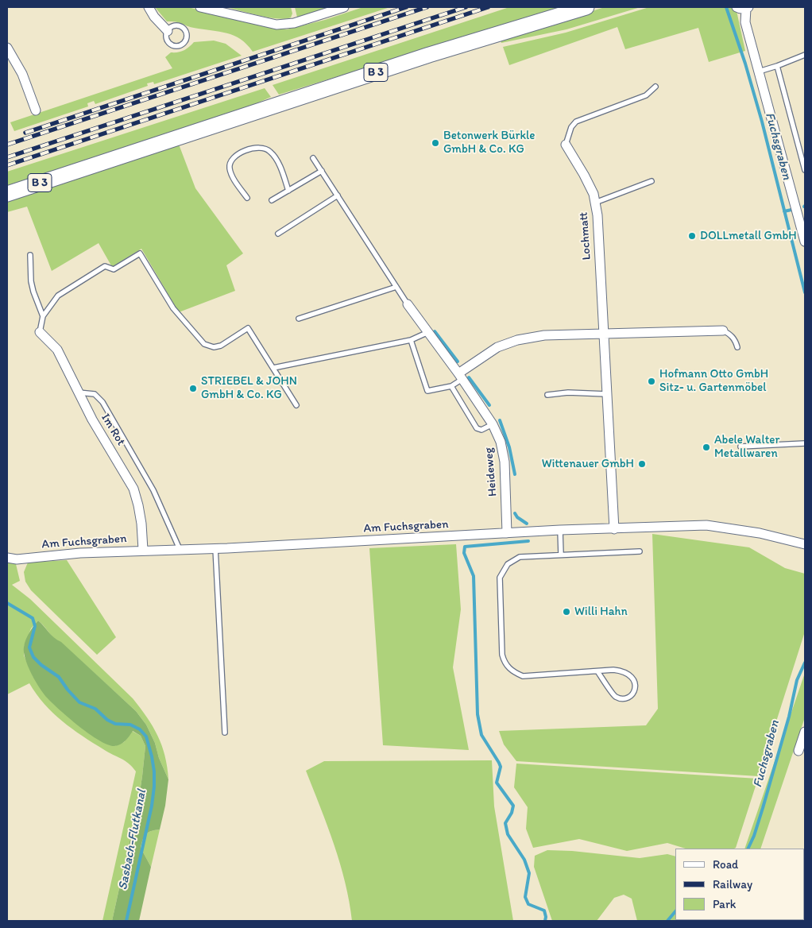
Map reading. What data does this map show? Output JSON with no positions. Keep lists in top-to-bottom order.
{
  "streets": {
    "main road": ["B 3"],
    "street": [
      "Lochmatt",
      "Im Rot",
      "Heideweg",
      "Am Fuchsgraben"
    ]
  },
  "crossings": [
    ["Lochmatt", "Am Fuchsgraben"],
    ["Im Rot", "Am Fuchsgraben"],
    ["Heideweg", "Am Fuchsgraben"]
  ],
  "water": ["Fuchsgraben", "Sasbach-Flutkanal"],
  "places": [
    "Betonwerk Bürkle GmbH & Co. KG",
    "DOLLmetall GmbH",
    "Hofmann Otto GmbH Sitz- u. Gartenmöbel",
    "STRIEBEL & JOHN GmbH & Co. KG",
    "Abele Walter Metallwaren",
    "Wittenauer GmbH",
    "Willi Hahn"
  ],
  "legend": ["Road", "Railway", "Park"]
}
